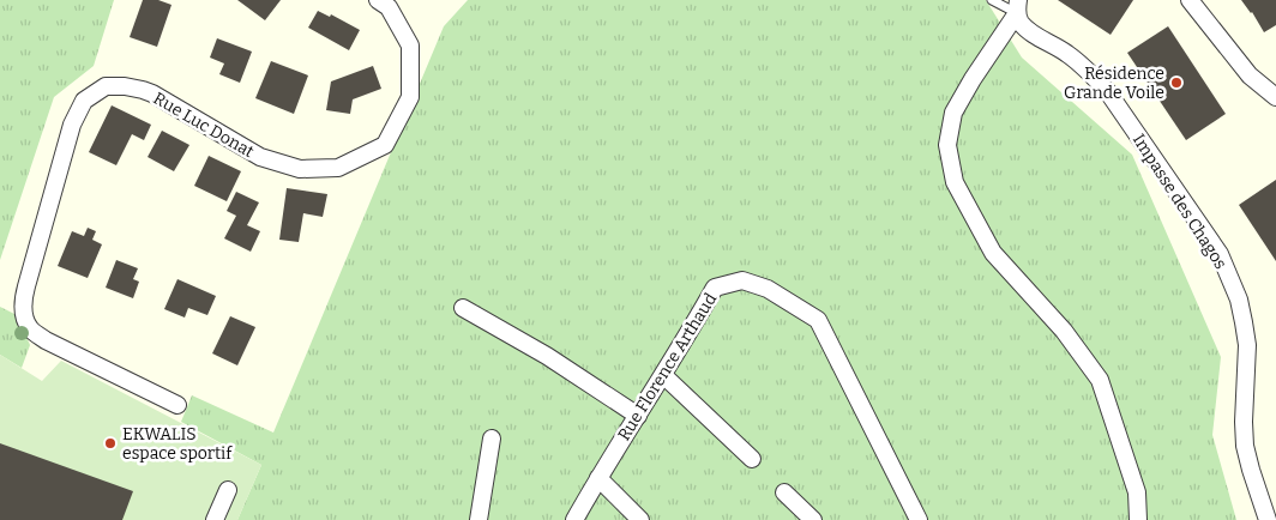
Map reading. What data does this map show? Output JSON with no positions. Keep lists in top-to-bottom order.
{
  "streets": {
    "street": ["Rue Luc Donat", "Impasse des Chagos", "Rue Florence Arthaud"]
  },
  "places": ["Résidence Grande Voile", "EKWALIS espace sportif"]
}
